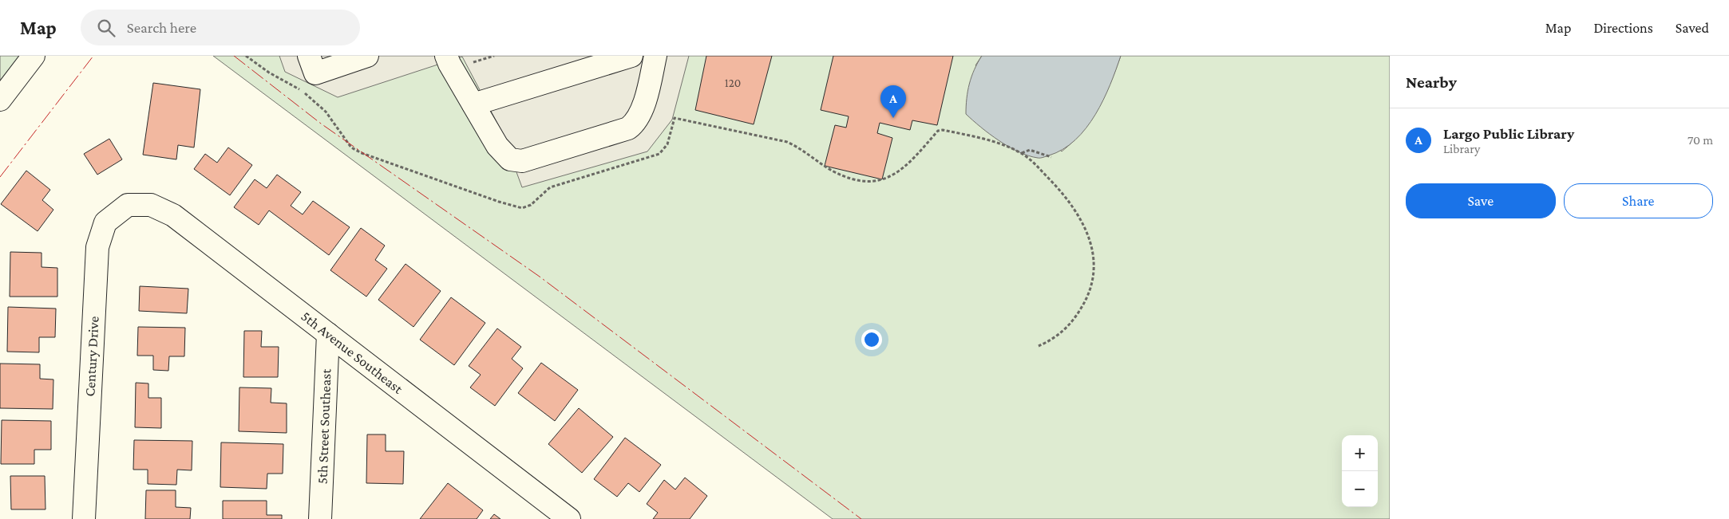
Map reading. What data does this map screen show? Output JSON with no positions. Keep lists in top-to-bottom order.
{
  "streets": {
    "street": ["5th Avenue Southeast", "Century Drive", "5th Street Southeast"]
  },
  "crossings": [
    ["5th Avenue Southeast", "Century Drive"],
    ["5th Avenue Southeast", "5th Street Southeast"]
  ],
  "house_numbers": ["120"],
  "page": {
    "header": "Map",
    "search": "Search here",
    "nav": ["Map", "Directions", "Saved"],
    "heading": "Nearby",
    "pins": "A",
    "list": [
      {
        "mark": "A",
        "name": "Largo Public Library",
        "note": "Library",
        "value": "70 m"
      }
    ],
    "buttons": ["Save", "Share"],
    "map_buttons": ["+", "−"]
  }
}
